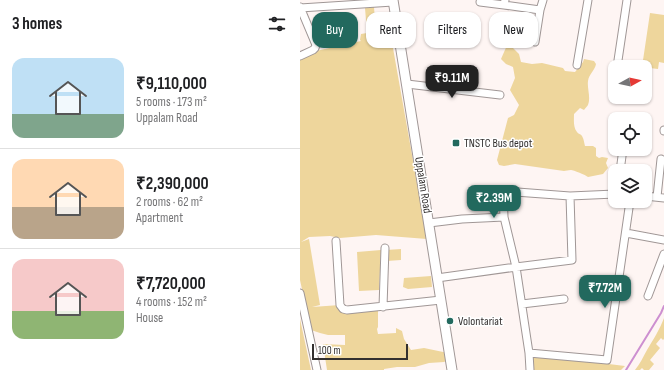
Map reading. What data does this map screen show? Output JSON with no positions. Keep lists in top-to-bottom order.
{
  "streets": {
    "main road": ["Uppalam Road"]
  },
  "places": {
    "transit": ["TNSTC Bus depot"],
    "other": ["Volontariat"]
  },
  "scale_bar": "100 m",
  "north": "right",
  "page": {
    "heading": "3 homes",
    "chip": [
      "Buy",
      "Rent",
      "Filters",
      "New"
    ],
    "list": [
      {
        "name": "₹9,110,000",
        "note": "5 rooms · 173 m² · Uppalam Road"
      },
      {
        "name": "₹2,390,000",
        "note": "2 rooms · 62 m² · Apartment"
      },
      {
        "name": "₹7,720,000",
        "note": "4 rooms · 152 m² · House"
      }
    ],
    "price": ["₹9.11M", "₹2.39M", "₹7.72M"],
    "scale": "100 m"
  }
}
